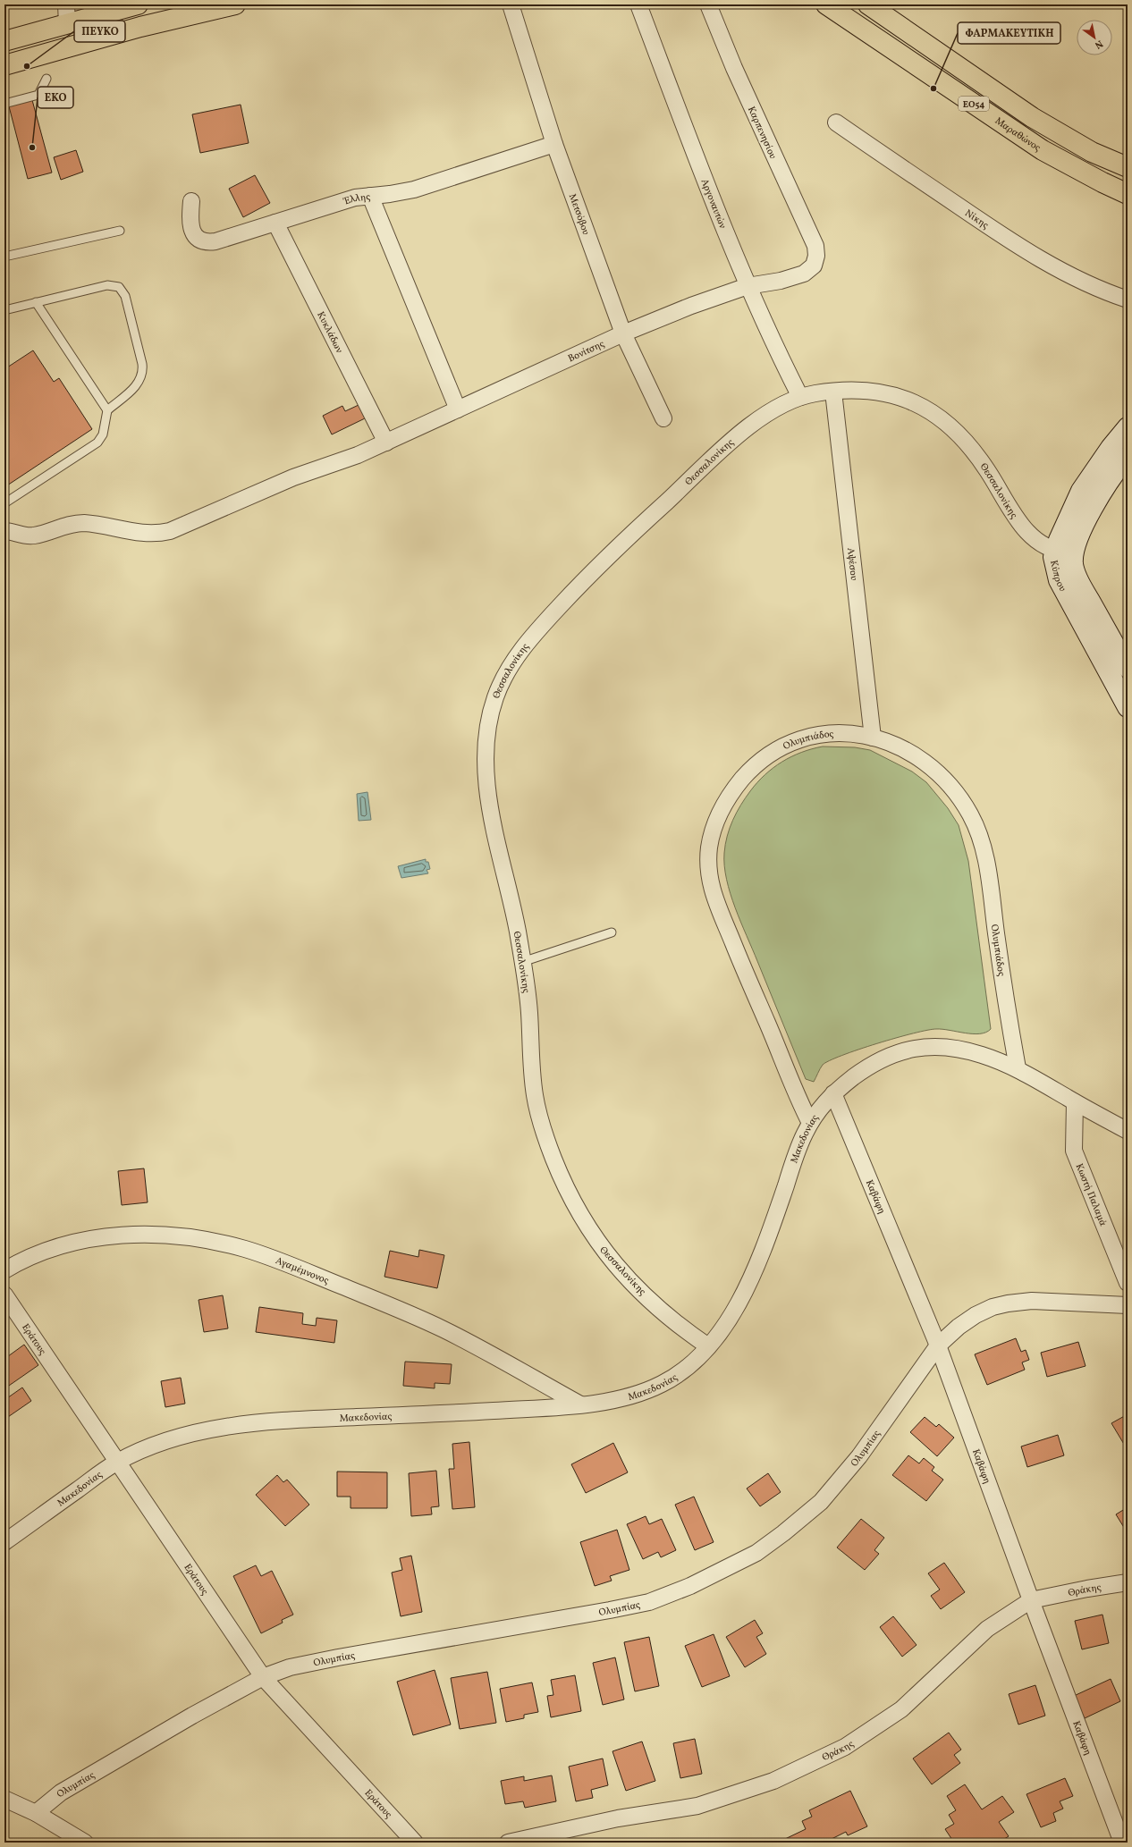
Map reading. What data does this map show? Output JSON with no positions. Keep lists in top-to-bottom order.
{
  "streets": {
    "main road": ["ΕΟ54", "Μαραθώνος", "Κύπρου"],
    "street": [
      "Καρπενησίου",
      "Έλλης",
      "Αργοναυτών",
      "Μετσόβου",
      "Νίκης",
      "Κυκλάδων",
      "Βονίτσης",
      "Θεσσαλονίκης",
      "Αψέσου",
      "Ολυμπιάδος",
      "Μακεδονίας",
      "Κωστή Παλαμά",
      "Καβάφη",
      "Αγαμέμνονος",
      "Εράτους",
      "Ολυμπίας",
      "Θράκης"
    ]
  },
  "crossings": [
    ["Καρπενησίου", "Βονίτσης"],
    ["Έλλης", "Μετσόβου"],
    ["Έλλης", "Κυκλάδων"],
    ["Αργοναυτών", "Βονίτσης"],
    ["Αργοναυτών", "Θεσσαλονίκης"],
    ["Μετσόβου", "Βονίτσης"],
    ["Κυκλάδων", "Βονίτσης"],
    ["Θεσσαλονίκης", "Αψέσου"],
    ["Θεσσαλονίκης", "Κύπρου"],
    ["Θεσσαλονίκης", "Μακεδονίας"],
    ["Αψέσου", "Ολυμπιάδος"],
    ["Ολυμπιάδος", "Μακεδονίας"],
    ["Μακεδονίας", "Κωστή Παλαμά"],
    ["Μακεδονίας", "Καβάφη"],
    ["Μακεδονίας", "Αγαμέμνονος"],
    ["Μακεδονίας", "Εράτους"],
    ["Καβάφη", "Ολυμπίας"],
    ["Καβάφη", "Θράκης"],
    ["Εράτους", "Ολυμπίας"]
  ],
  "places": ["ΠΕΥΚΟ", "ΦΑΡΜΑΚΕΥΤΙΚΗ", "EKO"],
  "north": "bottom right"
}
